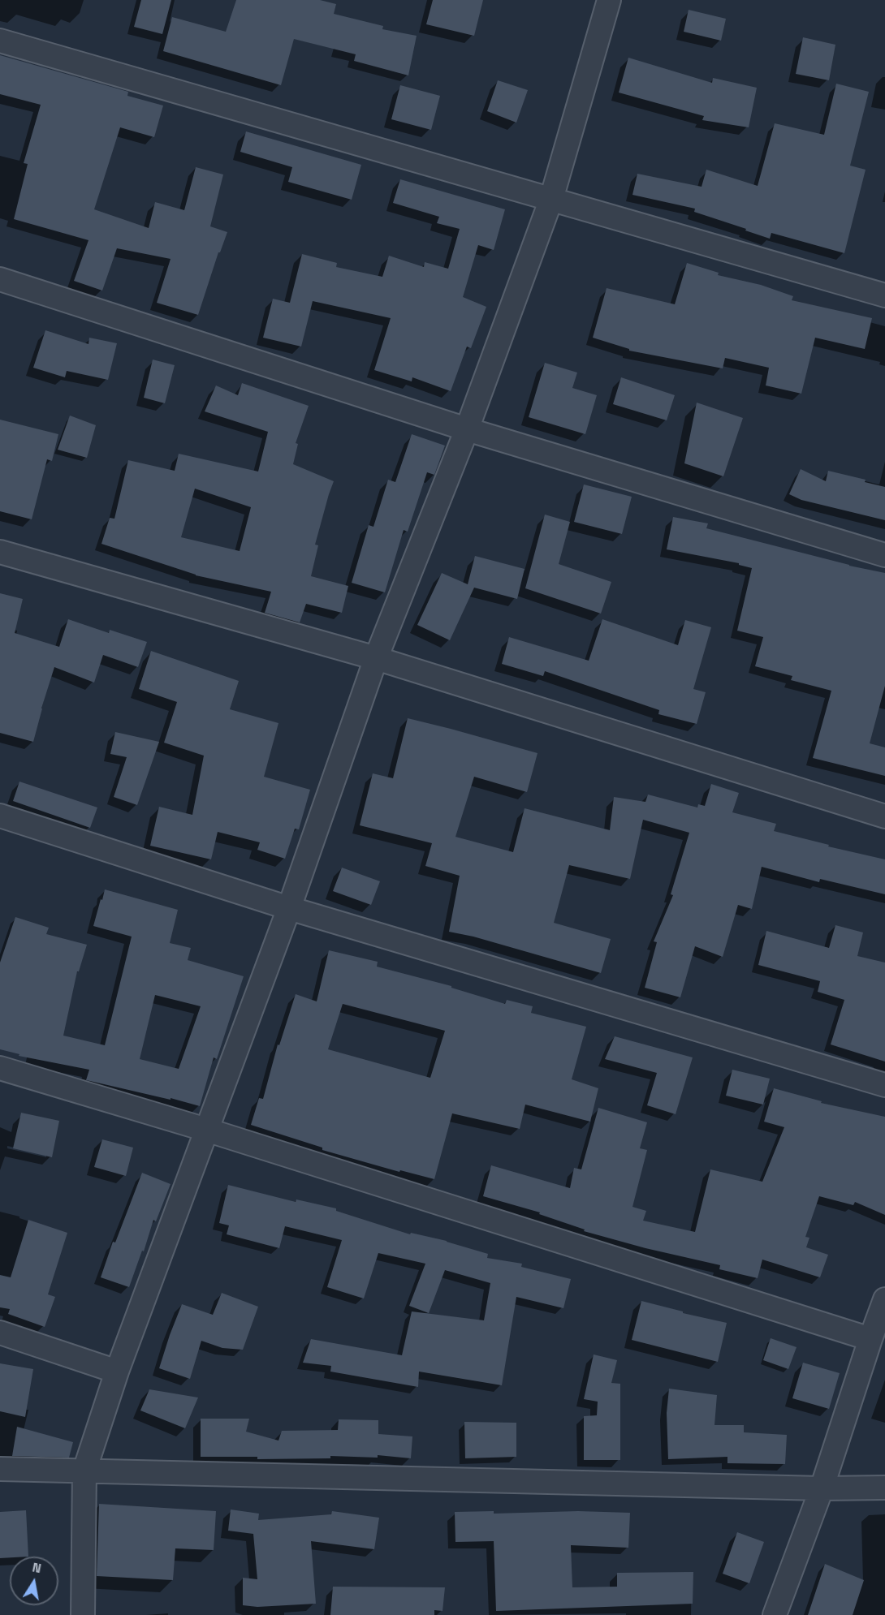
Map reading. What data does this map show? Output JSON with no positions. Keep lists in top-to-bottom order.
{
  "north": "top"
}
